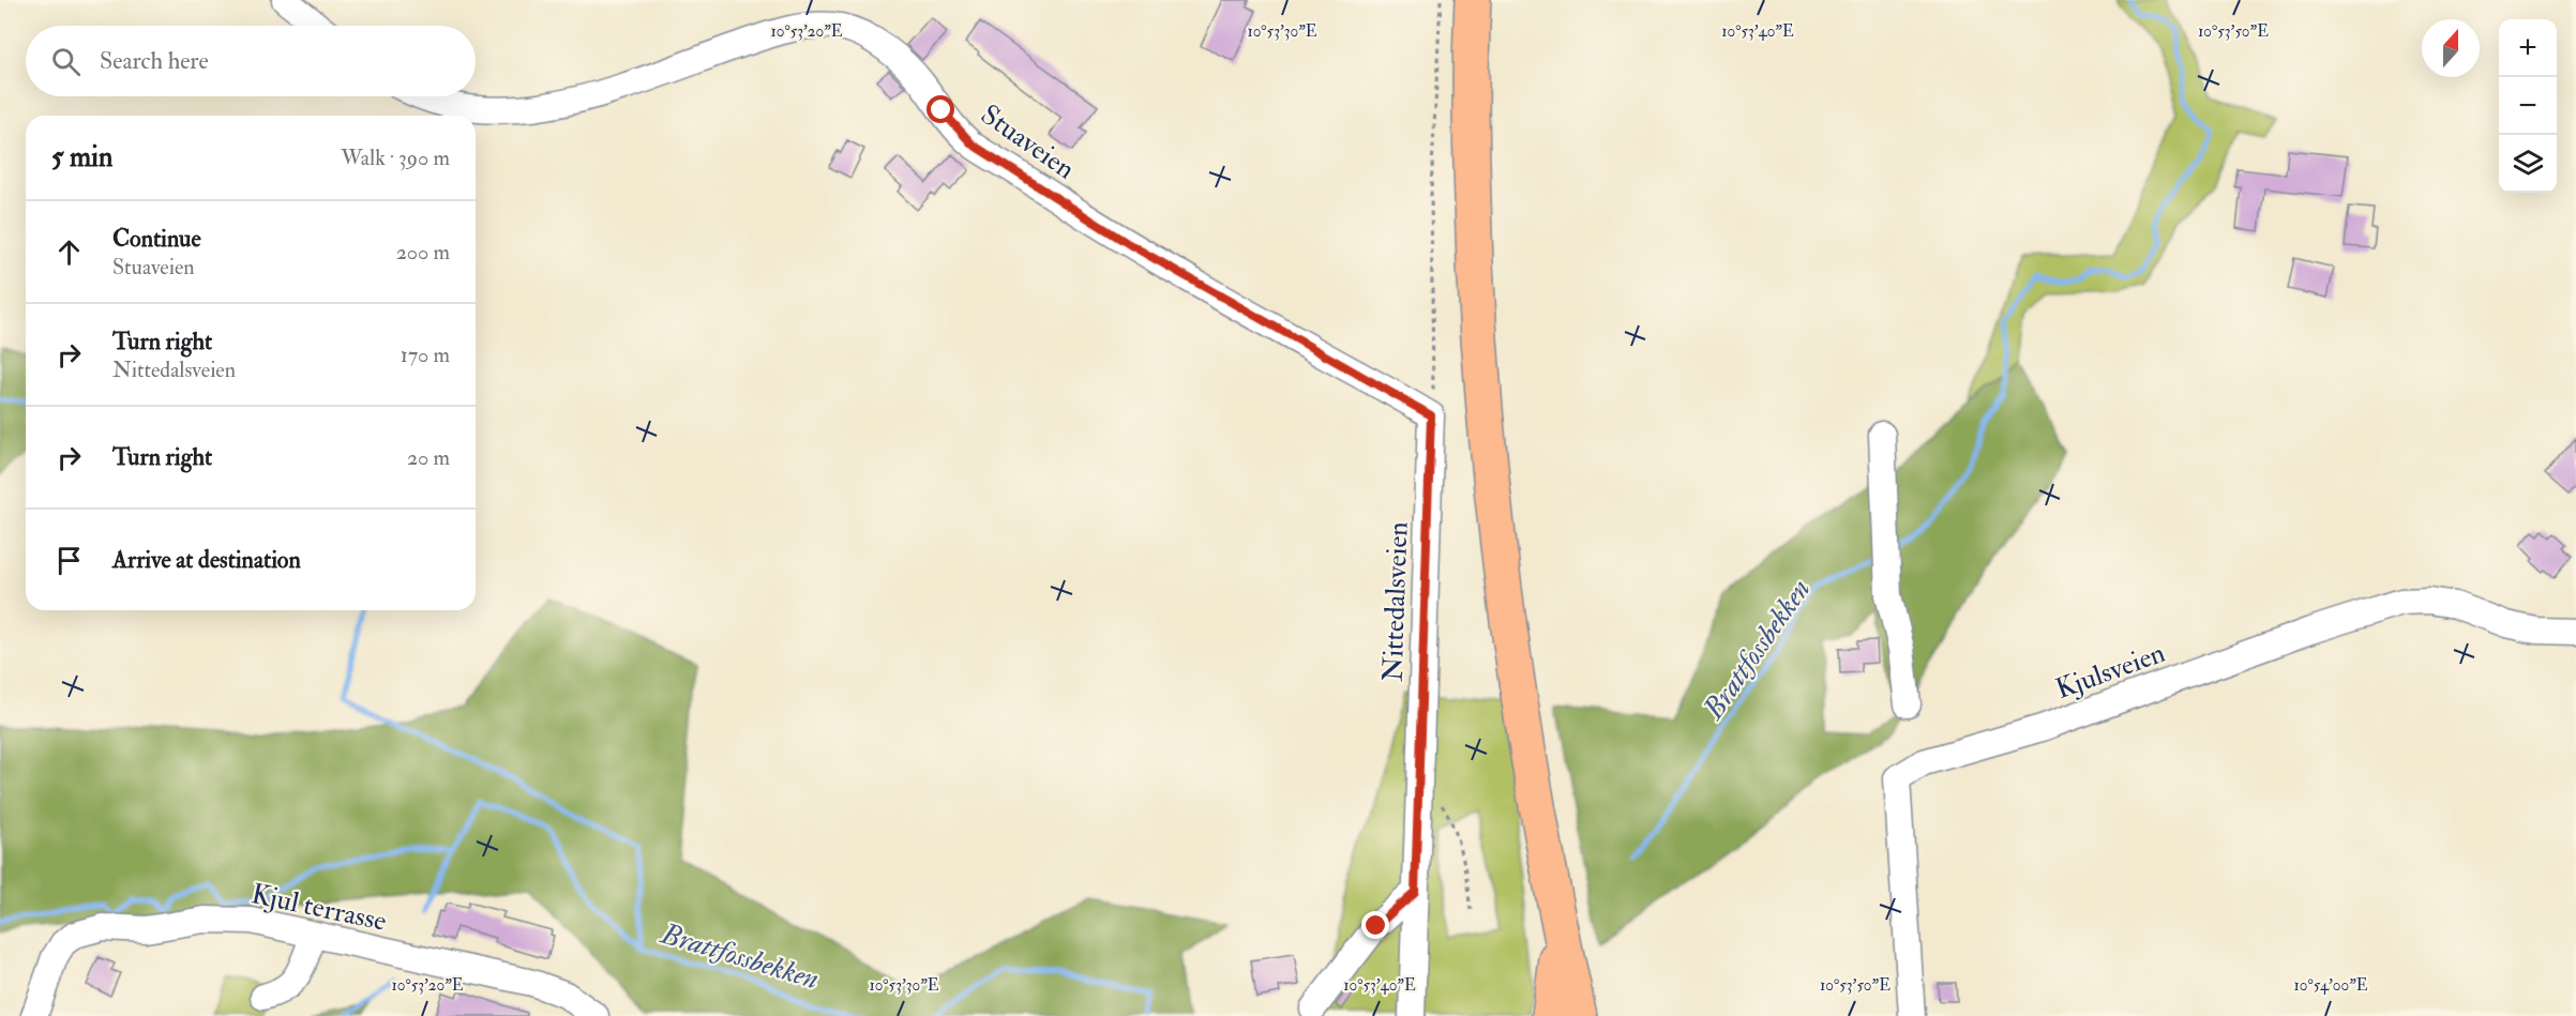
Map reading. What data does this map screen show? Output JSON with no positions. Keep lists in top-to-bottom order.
{
  "streets": {
    "street": [
      "Stuaveien",
      "Nittedalsveien",
      "Kjulsveien",
      "Kjul terrasse"
    ]
  },
  "crossings": [
    ["Stuaveien", "Nittedalsveien"]
  ],
  "water": ["Brattfossbekken"],
  "north": "top",
  "page": {
    "map_buttons": ["+", "−"],
    "search": "Search here",
    "heading": ["5 min", "Walk · 390 m"],
    "list": [
      ["Continue", "Stuaveien", "200 m"],
      ["Turn right", "Nittedalsveien", "170 m"],
      ["Turn right", "20 m"],
      "Arrive at destination"
    ]
  },
  "coordinates": [
    "10°53'20\"E",
    "10°53'30\"E",
    "10°53'40\"E",
    "10°53'50\"E",
    "10°54'00\"E"
  ]
}
